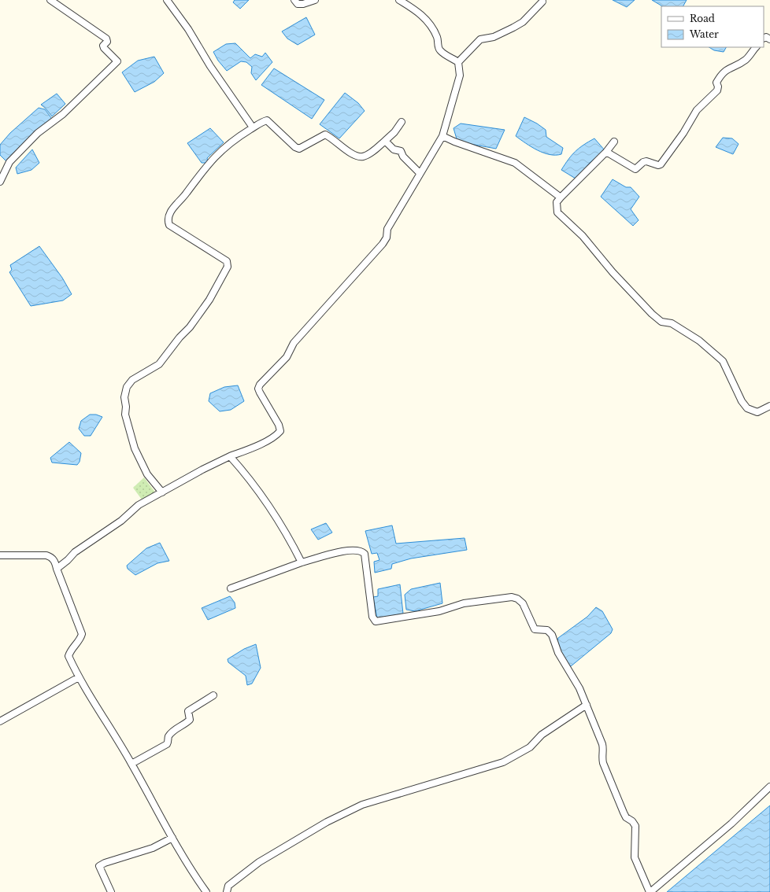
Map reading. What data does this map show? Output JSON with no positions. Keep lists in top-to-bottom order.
{
  "legend": ["Road", "Water"]
}
